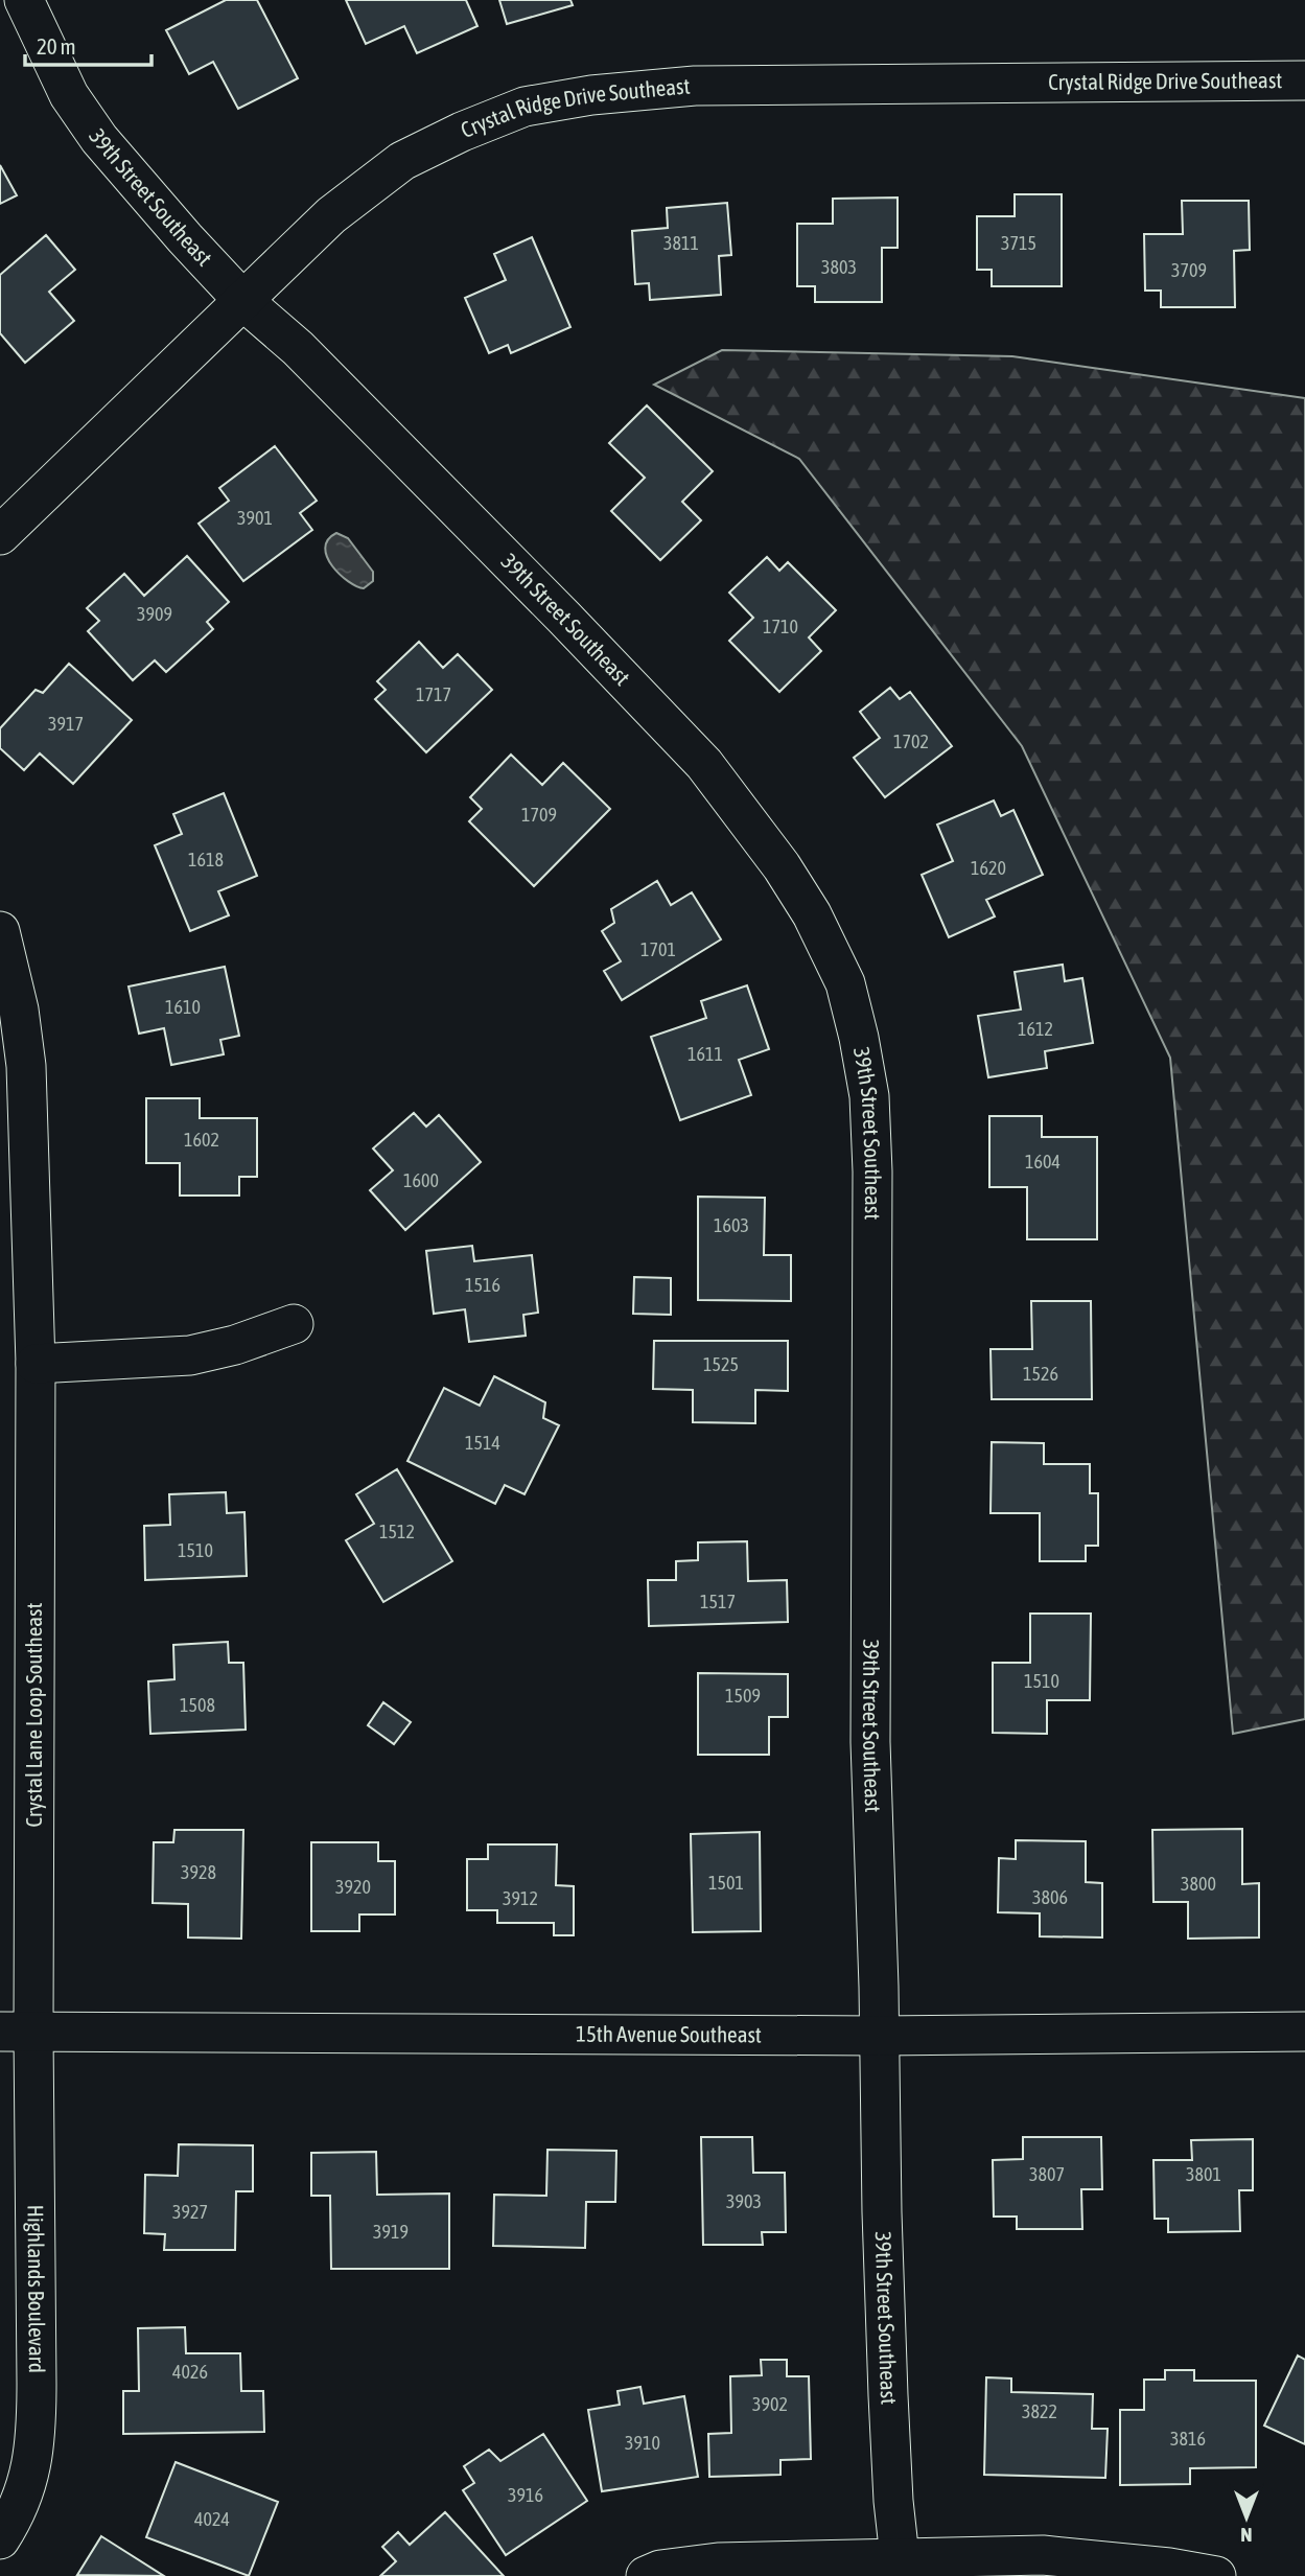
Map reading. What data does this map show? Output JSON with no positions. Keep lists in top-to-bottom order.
{
  "streets": {
    "street": [
      "Crystal Ridge Drive Southeast",
      "39th Street Southeast",
      "Crystal Lane Loop Southeast",
      "15th Avenue Southeast",
      "Highlands Boulevard"
    ]
  },
  "crossings": [
    ["Crystal Ridge Drive Southeast", "39th Street Southeast"],
    ["39th Street Southeast", "15th Avenue Southeast"],
    ["Crystal Lane Loop Southeast", "15th Avenue Southeast"],
    ["Crystal Lane Loop Southeast", "Highlands Boulevard"],
    ["15th Avenue Southeast", "Highlands Boulevard"]
  ],
  "house_numbers": [
    "3811",
    "3715",
    "3803",
    "3709",
    "3901",
    "3909",
    "1710",
    "1717",
    "3917",
    "1702",
    "1709",
    "1618",
    "1620",
    "1701",
    "1610",
    "1612",
    "1611",
    "1602",
    "1604",
    "1600",
    "1603",
    "1516",
    "1525",
    "1526",
    "1514",
    "1512",
    "1510",
    "1517",
    "1510",
    "1509",
    "1508",
    "3928",
    "1501",
    "3800",
    "3920",
    "3806",
    "3912",
    "3807",
    "3801",
    "3903",
    "3927",
    "3919",
    "4026",
    "3902",
    "3822",
    "3816",
    "3910",
    "3916",
    "4024"
  ],
  "scale_bar": "20 m",
  "north": "bottom"
}
